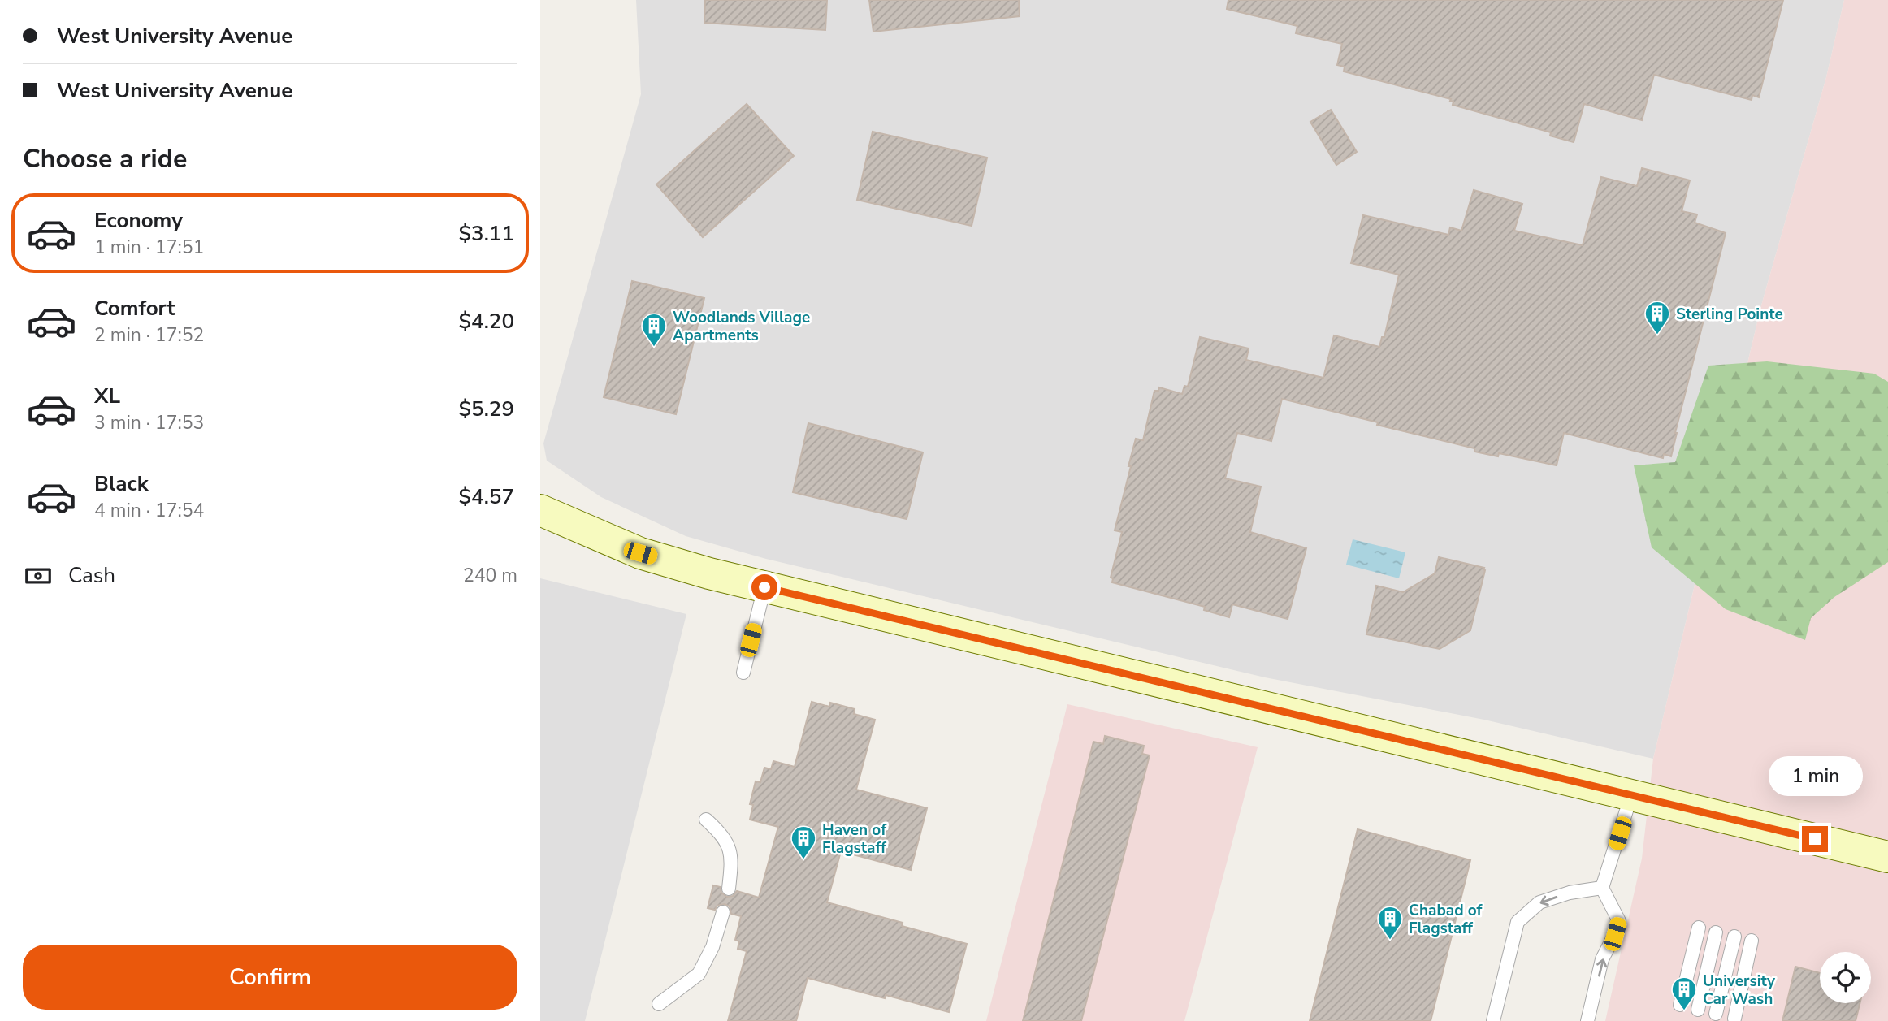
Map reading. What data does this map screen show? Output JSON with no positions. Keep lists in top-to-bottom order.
{
  "places": {
    "building": [
      "Sterling Pointe",
      "Woodlands Village Apartments",
      "Haven of Flagstaff",
      "Chabad of Flagstaff",
      "University Car Wash"
    ]
  },
  "page": {
    "banner": ["West University Avenue", "West University Avenue"],
    "heading": "Choose a ride",
    "list": [
      {
        "name": "Economy",
        "note": "1 min · 17:51",
        "value": "$3.11"
      },
      {
        "name": "Comfort",
        "note": "2 min · 17:52",
        "value": "$4.20"
      },
      {
        "name": "XL",
        "note": "3 min · 17:53",
        "value": "$5.29"
      },
      {
        "name": "Black",
        "note": "4 min · 17:54",
        "value": "$4.57"
      }
    ],
    "pay": ["Cash", "240 m"],
    "bubble": "1 min",
    "buttons": "Confirm"
  }
}
